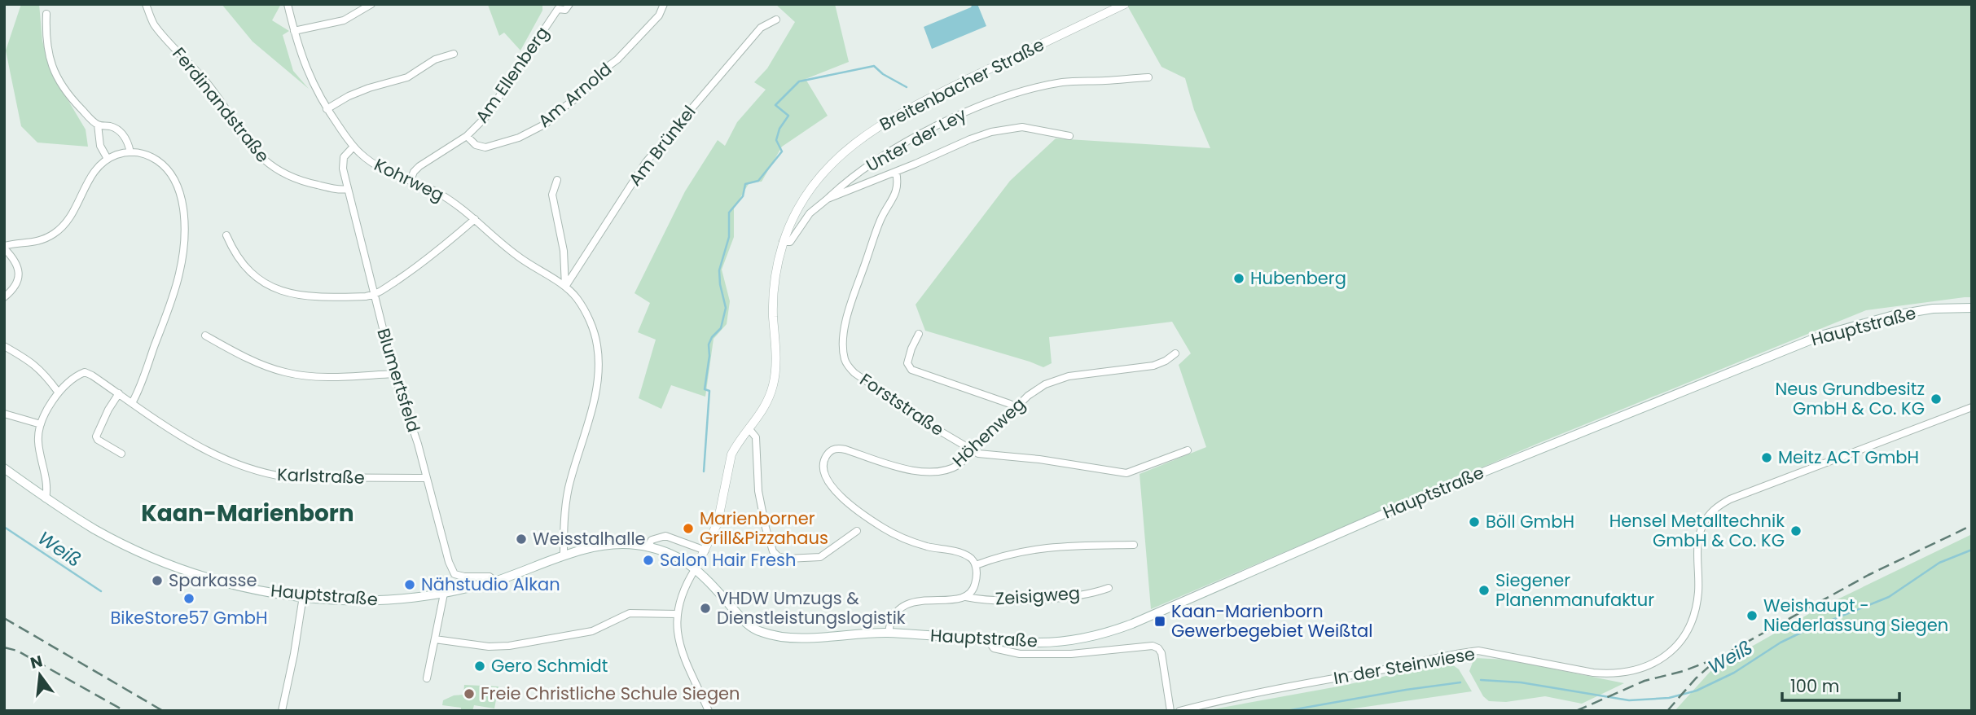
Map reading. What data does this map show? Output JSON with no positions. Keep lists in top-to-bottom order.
{
  "streets": {
    "main road": ["Hauptstraße"],
    "street": [
      "Am Ellenberg",
      "Breitenbacher Straße",
      "Am Arnold",
      "Ferdinandstraße",
      "Unter der Ley",
      "Am Brünkel",
      "Kohrweg",
      "Blumertsfeld",
      "Forststraße",
      "Höhenweg",
      "Karlstraße",
      "Zeisigweg",
      "In der Steinwiese"
    ]
  },
  "crossings": [
    ["Am Ellenberg", "Am Arnold"],
    ["Am Ellenberg", "Kohrweg"],
    ["Breitenbacher Straße", "Unter der Ley"],
    ["Breitenbacher Straße", "Hauptstraße"],
    ["Ferdinandstraße", "Blumertsfeld"],
    ["Am Brünkel", "Kohrweg"],
    ["Kohrweg", "Hauptstraße"],
    ["Kohrweg", "Blumertsfeld"],
    ["Hauptstraße", "Blumertsfeld"],
    ["Blumertsfeld", "Karlstraße"],
    ["Forststraße", "Höhenweg"]
  ],
  "districts": ["Kaan-Marienborn"],
  "water": ["Weiß"],
  "places": {
    "other": [
      "Hubenberg",
      "Neus Grundbesitz GmbH & Co. KG",
      "Meitz ACT GmbH",
      "Böll GmbH",
      "Marienborner Grill&Pizzahaus",
      "Hensel Metalltechnik GmbH & Co. KG",
      "Weisstalhalle",
      "Salon Hair Fresh",
      "Sparkasse",
      "Nähstudio Alkan",
      "Siegener Planenmanufaktur",
      "BikeStore57 GmbH",
      "VHDW Umzugs & Dienstleistungslogistik",
      "Weishaupt - Niederlassung Siegen",
      "Gero Schmidt",
      "Freie Christliche Schule Siegen"
    ],
    "transit": ["Kaan-Marienborn Gewerbegebiet Weißtal"]
  },
  "scale_bar": "100 m",
  "north": "top"
}
